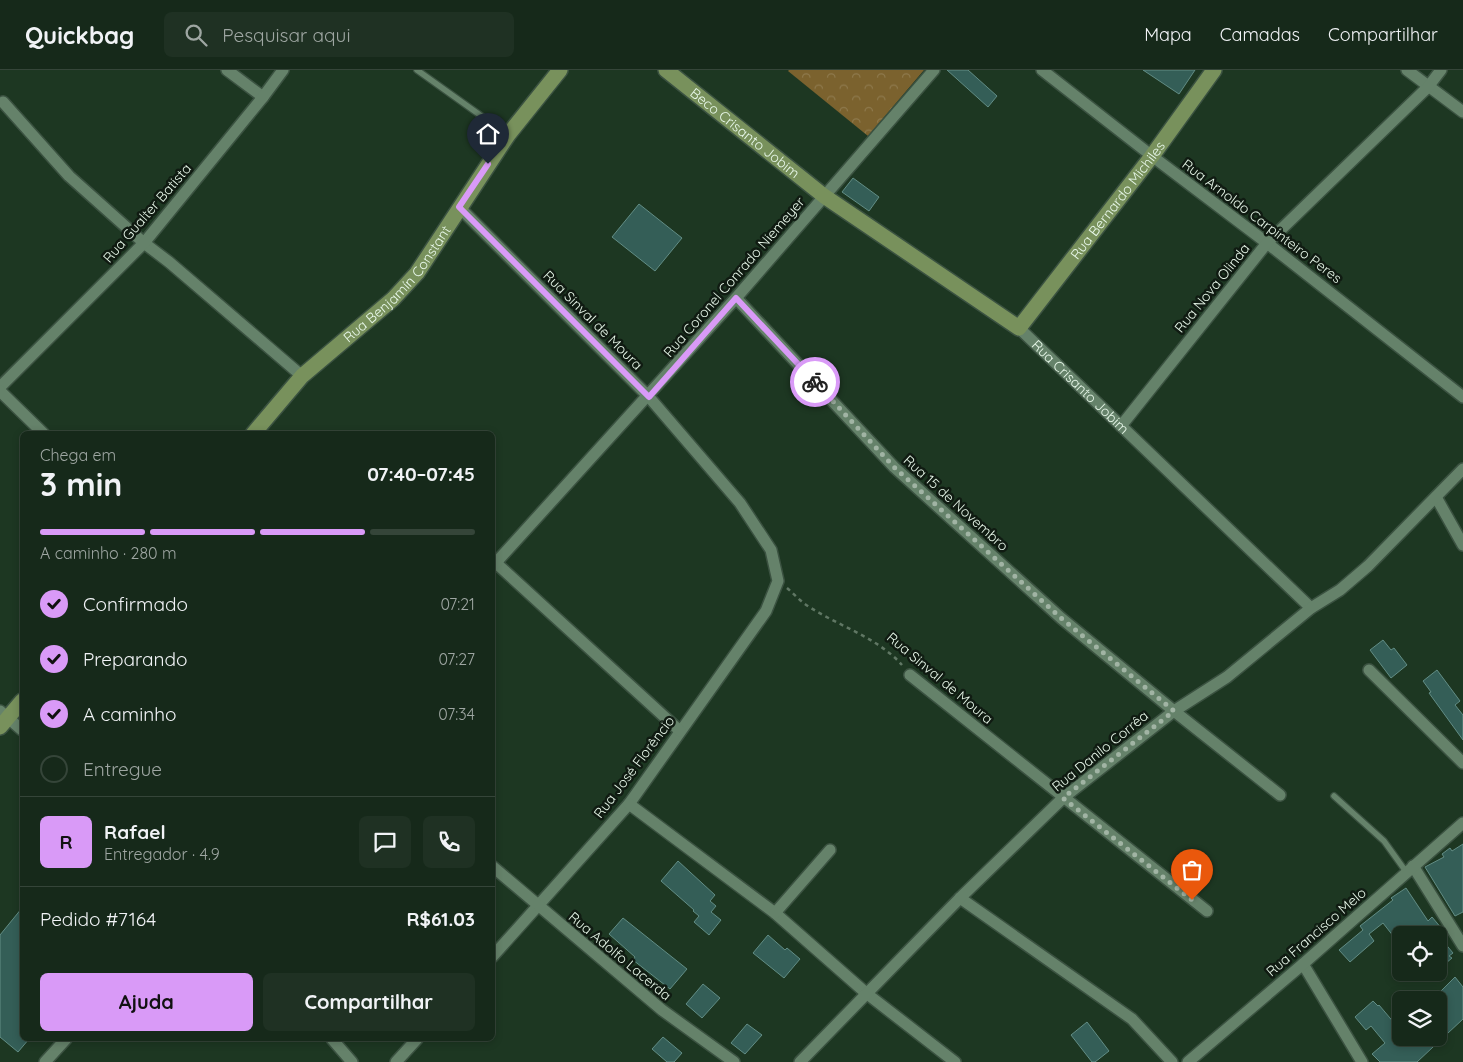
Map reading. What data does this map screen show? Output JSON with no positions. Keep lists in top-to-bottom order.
{
  "streets": {
    "street": [
      "Beco Crisanto Jobim",
      "Rua Bernardo Michiles",
      "Rua Gualter Batista",
      "Rua Arnoldo Carpinteiro Peres",
      "Rua Coronel Conrado Niemeyer",
      "Rua Benjamín Constant",
      "Rua Nova Olinda",
      "Rua Sinval de Moura",
      "Rua Crisanto Jobim",
      "Rua 15 de Novembro",
      "Rua Danilo Corrêa",
      "Rua José Florêncio",
      "Rua Francisco Melo",
      "Rua Adolfo Lacerda"
    ]
  },
  "crossings": [
    ["Beco Crisanto Jobim", "Rua Coronel Conrado Niemeyer"],
    ["Beco Crisanto Jobim", "Rua Crisanto Jobim"],
    ["Rua Bernardo Michiles", "Rua Arnoldo Carpinteiro Peres"],
    ["Rua Bernardo Michiles", "Rua Crisanto Jobim"],
    ["Rua Arnoldo Carpinteiro Peres", "Rua Nova Olinda"],
    ["Rua Coronel Conrado Niemeyer", "Rua Sinval de Moura"],
    ["Rua Coronel Conrado Niemeyer", "Rua Crisanto Jobim"],
    ["Rua Coronel Conrado Niemeyer", "Rua 15 de Novembro"],
    ["Rua Benjamín Constant", "Rua Sinval de Moura"],
    ["Rua Nova Olinda", "Rua Crisanto Jobim"],
    ["Rua Sinval de Moura", "Rua Danilo Corrêa"],
    ["Rua Sinval de Moura", "Rua José Florêncio"],
    ["Rua Crisanto Jobim", "Rua Danilo Corrêa"],
    ["Rua 15 de Novembro", "Rua Danilo Corrêa"],
    ["Rua José Florêncio", "Rua Adolfo Lacerda"]
  ],
  "page": {
    "header": "Quickbag",
    "search": "Pesquisar aqui",
    "nav": ["Mapa", "Camadas", "Compartilhar"],
    "heading": ["3 min", "Chega em", "07:40–07:45"],
    "panel": [
      "Rafael",
      "Entregador · 4.9",
      "Pedido #7164",
      "R$61.03"
    ],
    "bar": "A caminho · 280 m",
    "list": [
      ["Confirmado", "07:21"],
      ["Preparando", "07:27"],
      ["A caminho", "07:34"],
      "Entregue"
    ],
    "round": "R",
    "buttons": ["Ajuda", "Compartilhar"]
  }
}
